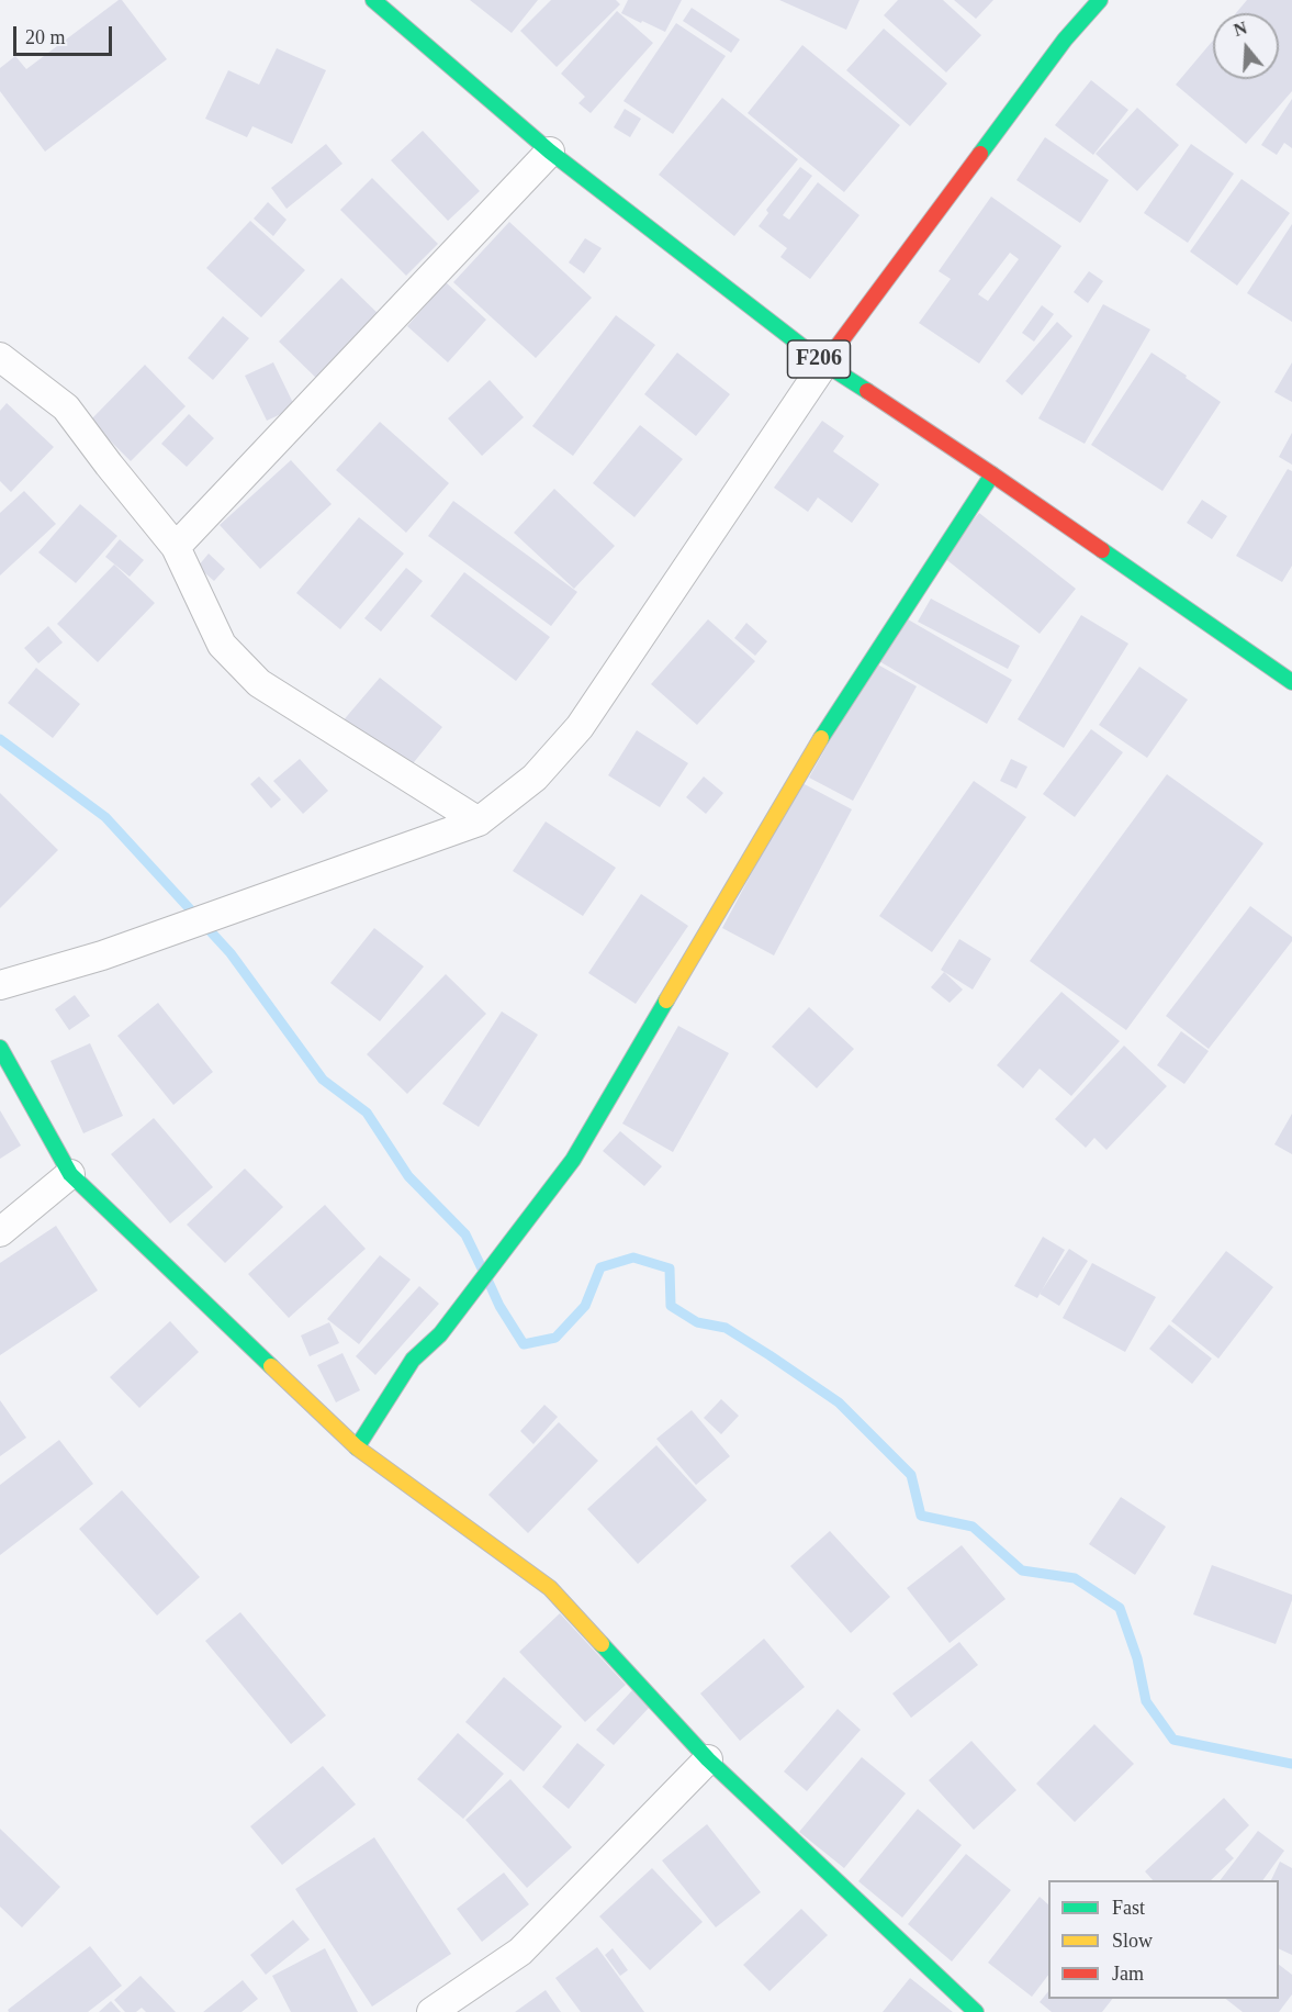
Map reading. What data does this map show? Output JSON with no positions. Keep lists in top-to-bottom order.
{
  "streets": {
    "street": ["F206"]
  },
  "legend": ["Fast", "Slow", "Jam"],
  "scale_bar": "20 m",
  "north": "top"
}
